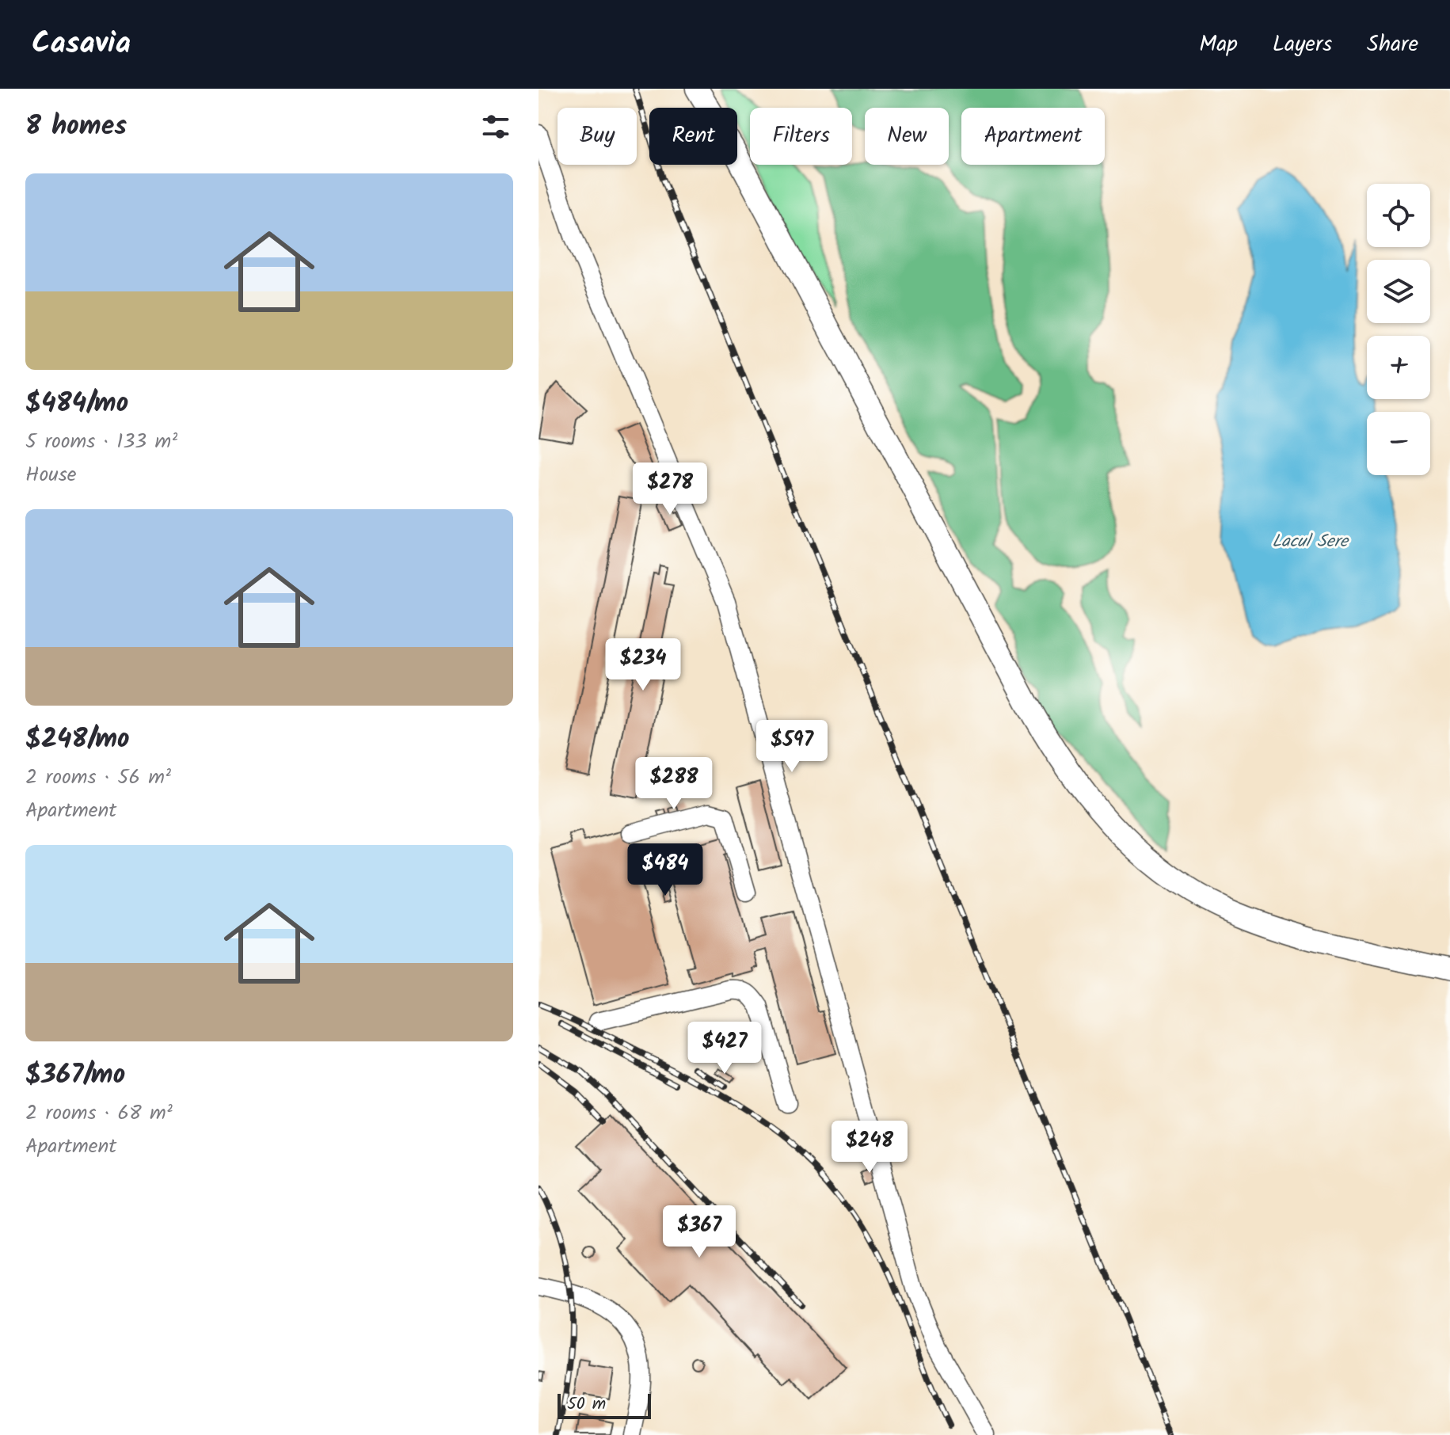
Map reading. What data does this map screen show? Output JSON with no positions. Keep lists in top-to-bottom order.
{
  "water": ["Lacul Sere"],
  "scale_bar": "50 m",
  "page": {
    "header": "Casavia",
    "nav": ["Map", "Layers", "Share"],
    "heading": "8 homes",
    "chip": [
      "Buy",
      "Rent",
      "Filters",
      "New",
      "Apartment"
    ],
    "list": [
      {
        "name": "$484/mo",
        "note": "5 rooms · 133 m² · House"
      },
      {
        "name": "$248/mo",
        "note": "2 rooms · 56 m² · Apartment"
      },
      {
        "name": "$367/mo",
        "note": "2 rooms · 68 m² · Apartment"
      }
    ],
    "map_buttons": ["+", "−"],
    "price": [
      "$278",
      "$234",
      "$597",
      "$288",
      "$484",
      "$427",
      "$248",
      "$367"
    ],
    "scale": "50 m"
  }
}
